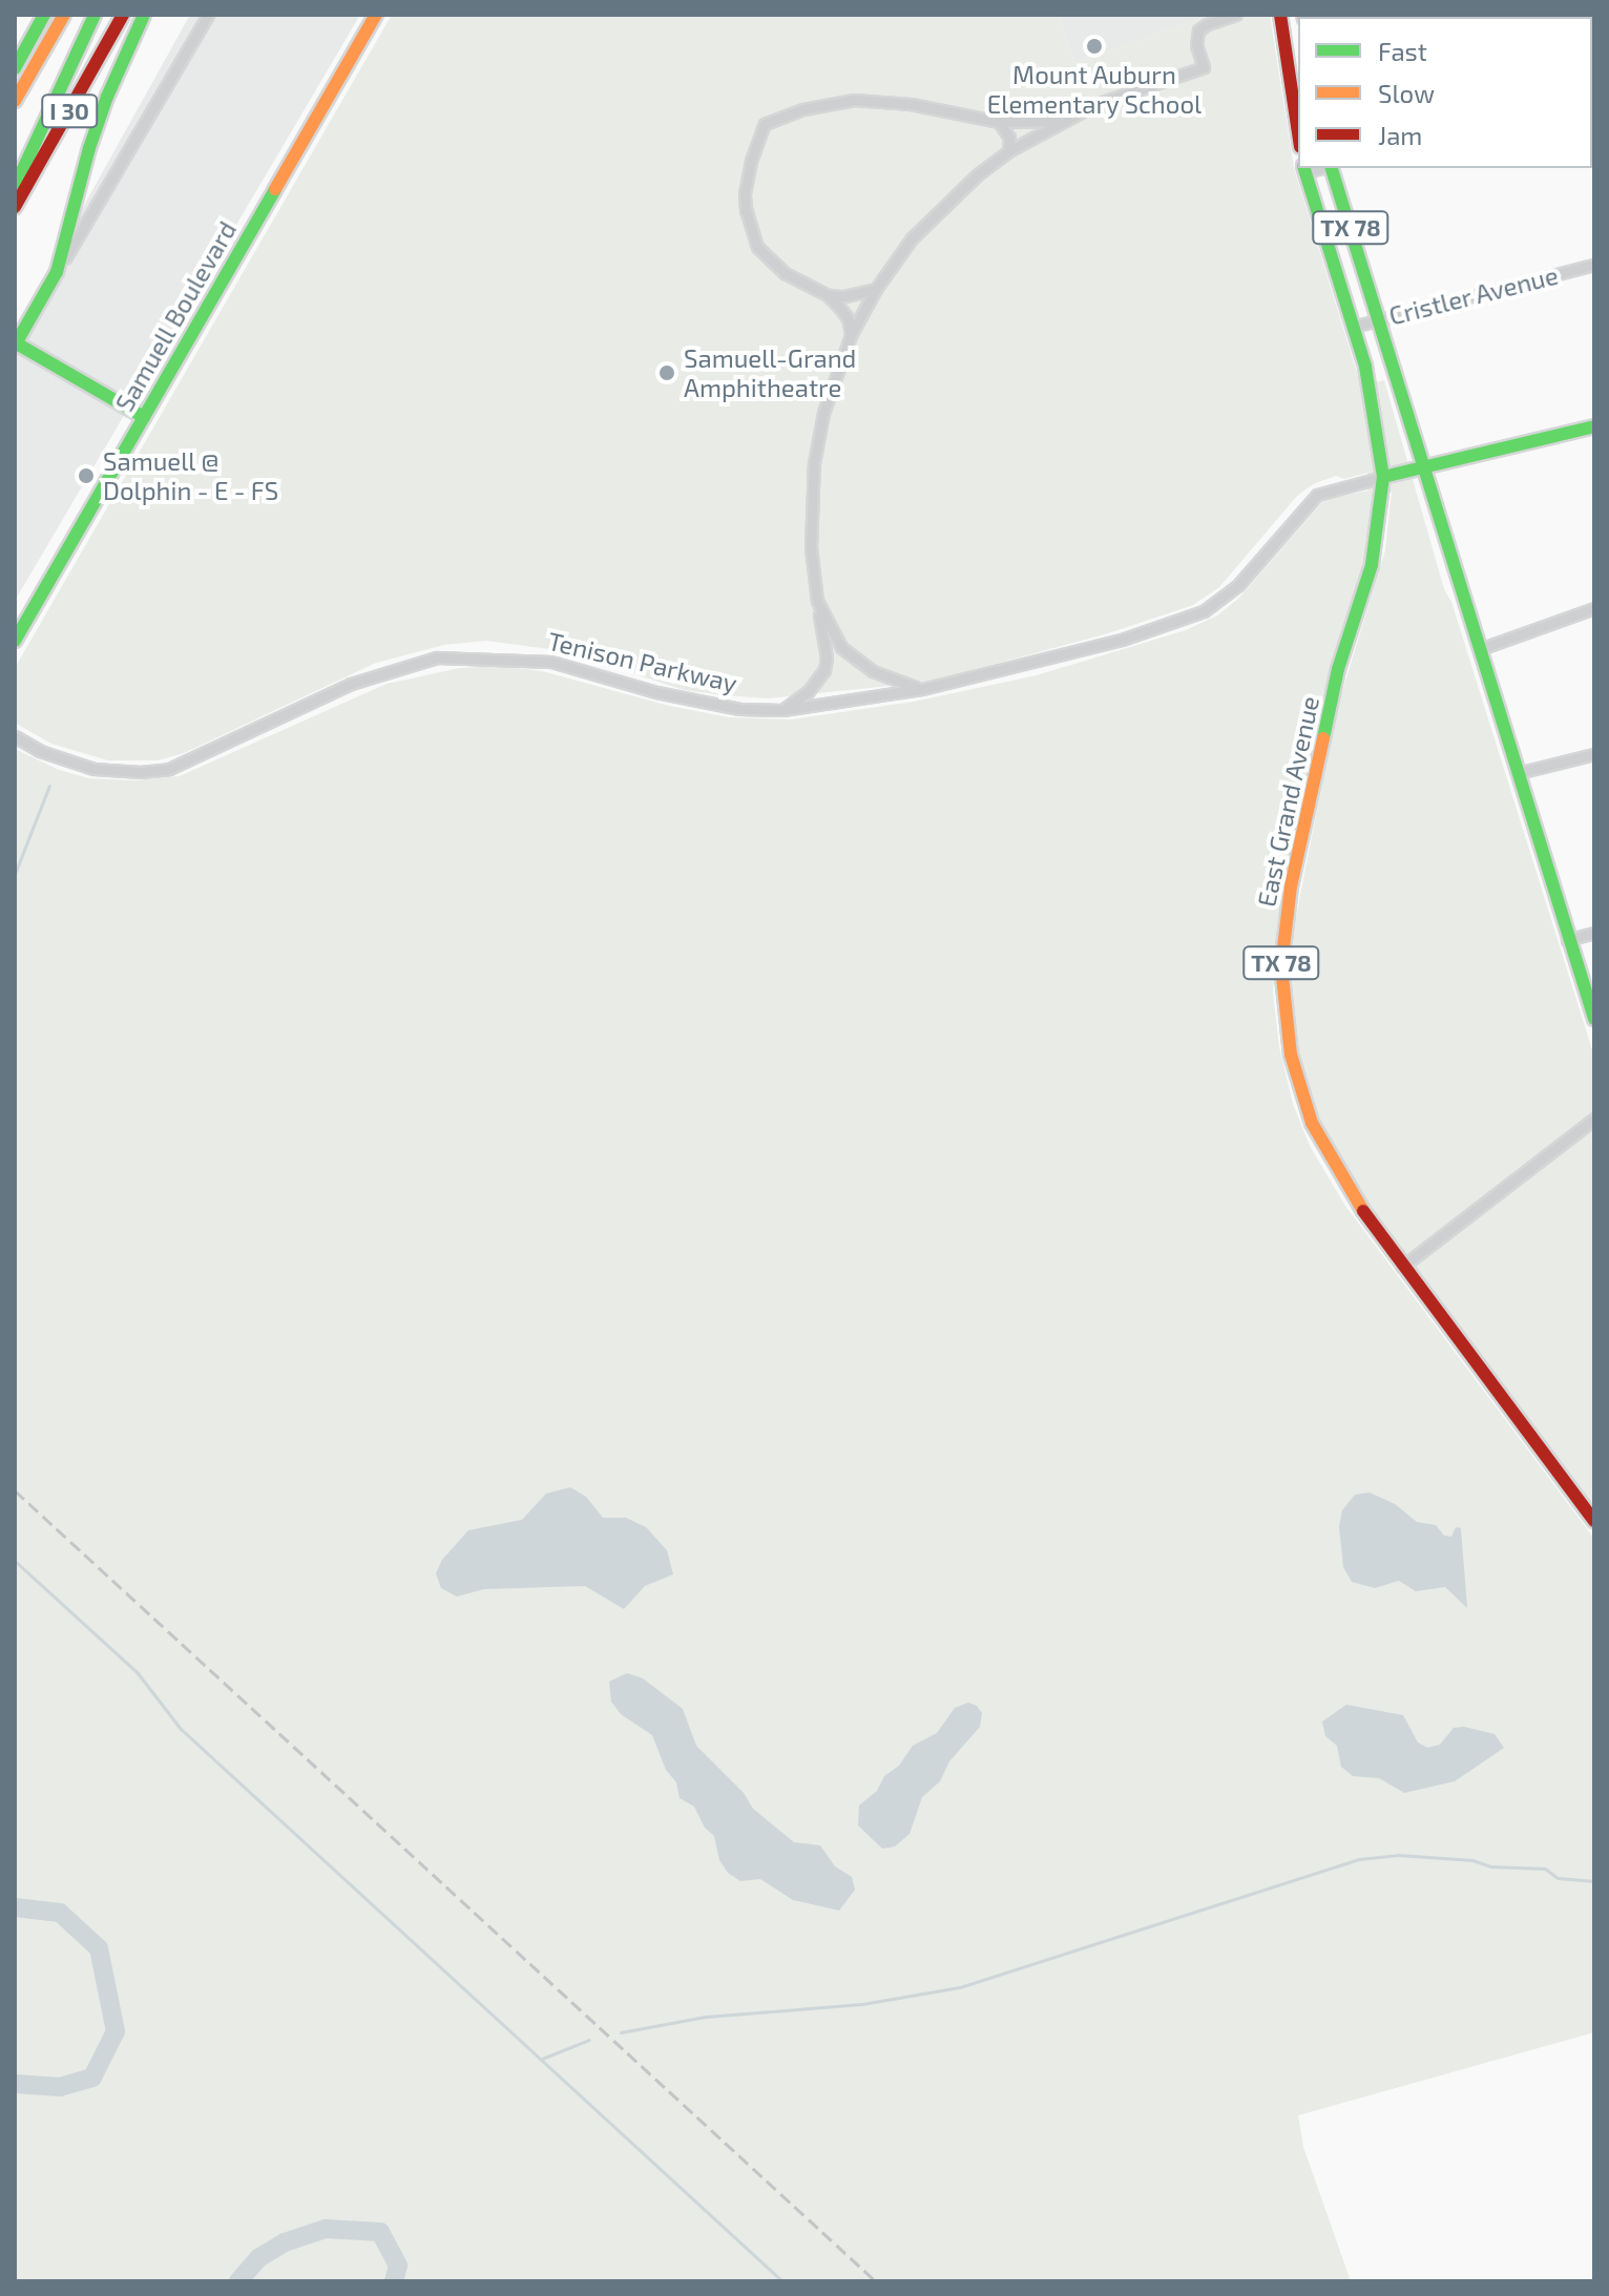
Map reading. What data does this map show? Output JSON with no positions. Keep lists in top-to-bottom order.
{
  "streets": {
    "main road": [
      "I 30",
      "TX 78",
      "Samuell Boulevard",
      "Tenison Parkway",
      "East Grand Avenue"
    ],
    "street": ["Cristler Avenue"]
  },
  "crossings": [
    ["TX 78", "Cristler Avenue"],
    ["TX 78", "Tenison Parkway"],
    ["Cristler Avenue", "East Grand Avenue"],
    ["Tenison Parkway", "East Grand Avenue"]
  ],
  "places": ["Mount Auburn Elementary School", "Samuell-Grand Amphitheatre", "Samuell @ Dolphin - E - FS"],
  "legend": ["Fast", "Slow", "Jam"]
}
